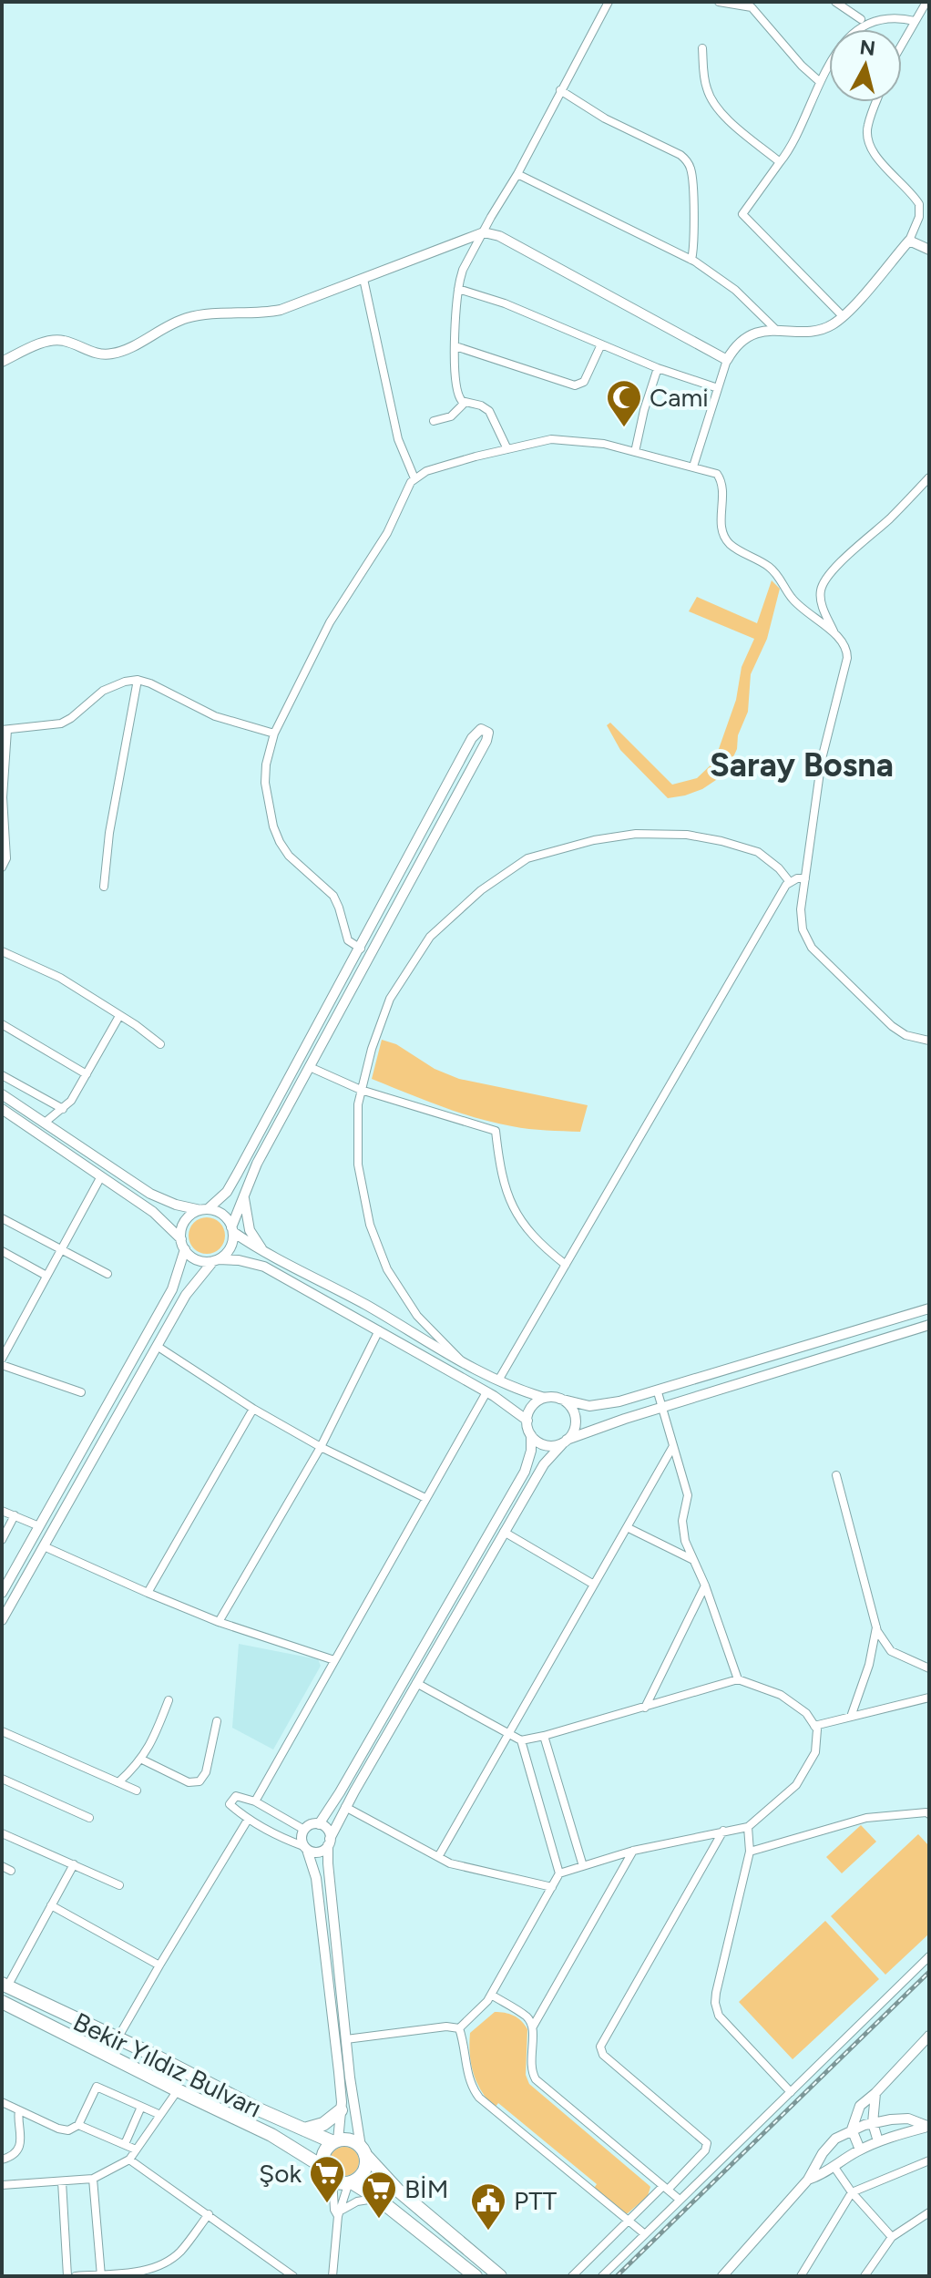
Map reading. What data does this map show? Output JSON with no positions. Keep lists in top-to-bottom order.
{
  "streets": {
    "main road": ["Bekir Yıldız Bulvarı"]
  },
  "districts": ["Saray Bosna"],
  "places": {
    "mosque": ["Cami"],
    "supermarket": ["Şok", "BİM"],
    "public building": ["PTT"]
  },
  "north": "top"
}
